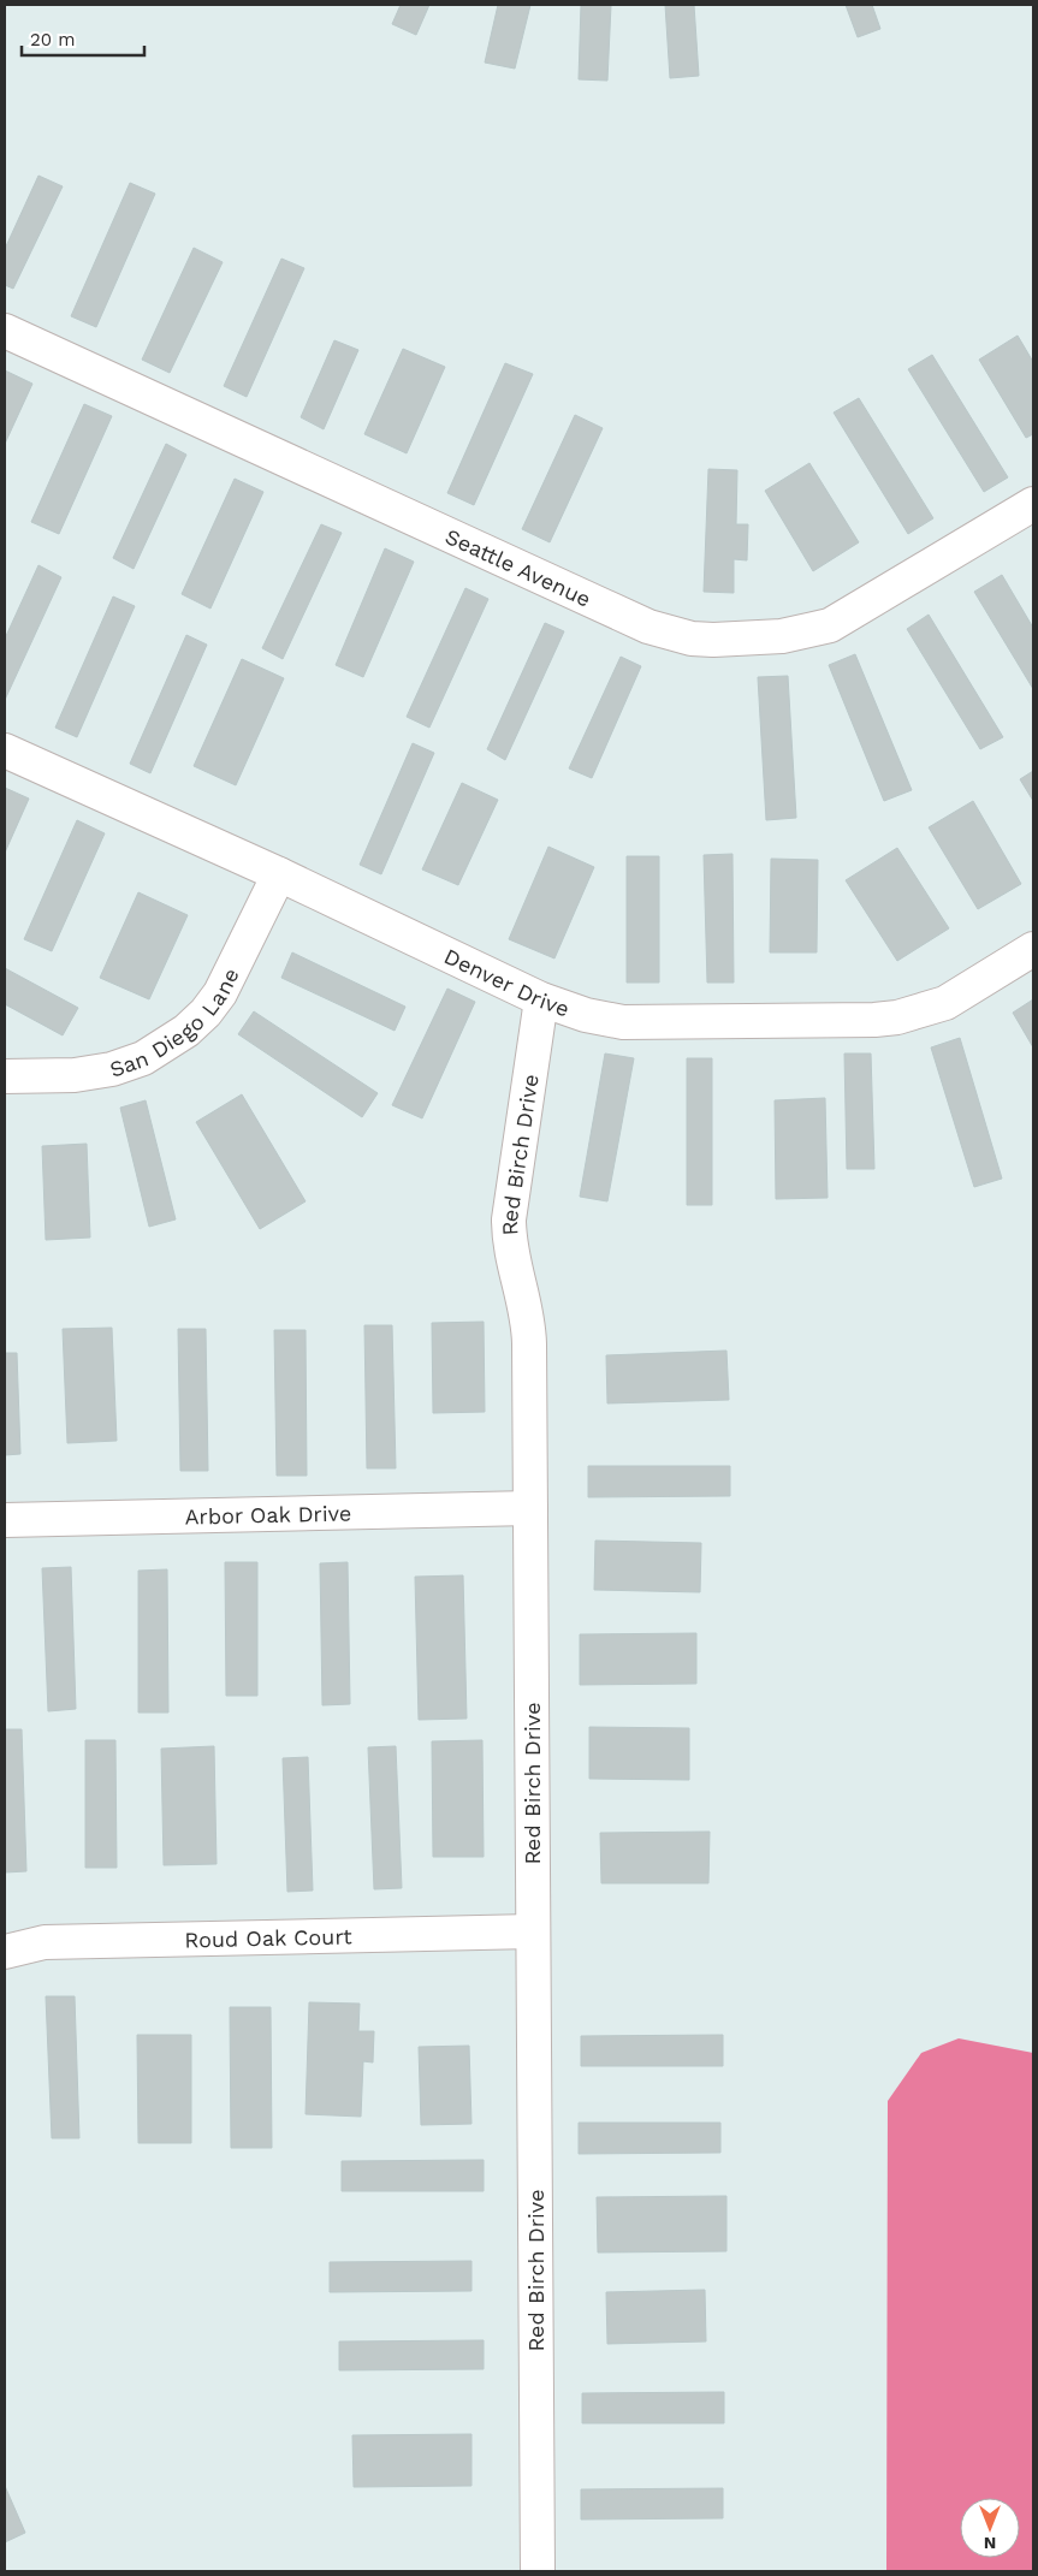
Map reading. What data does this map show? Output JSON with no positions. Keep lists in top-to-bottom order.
{
  "streets": {
    "street": [
      "Seattle Avenue",
      "Denver Drive",
      "San Diego Lane",
      "Red Birch Drive",
      "Arbor Oak Drive",
      "Roud Oak Court"
    ]
  },
  "crossings": [
    ["Denver Drive", "San Diego Lane"],
    ["Denver Drive", "Red Birch Drive"],
    ["Red Birch Drive", "Arbor Oak Drive"],
    ["Red Birch Drive", "Roud Oak Court"]
  ],
  "scale_bar": "20 m",
  "north": "bottom"
}
